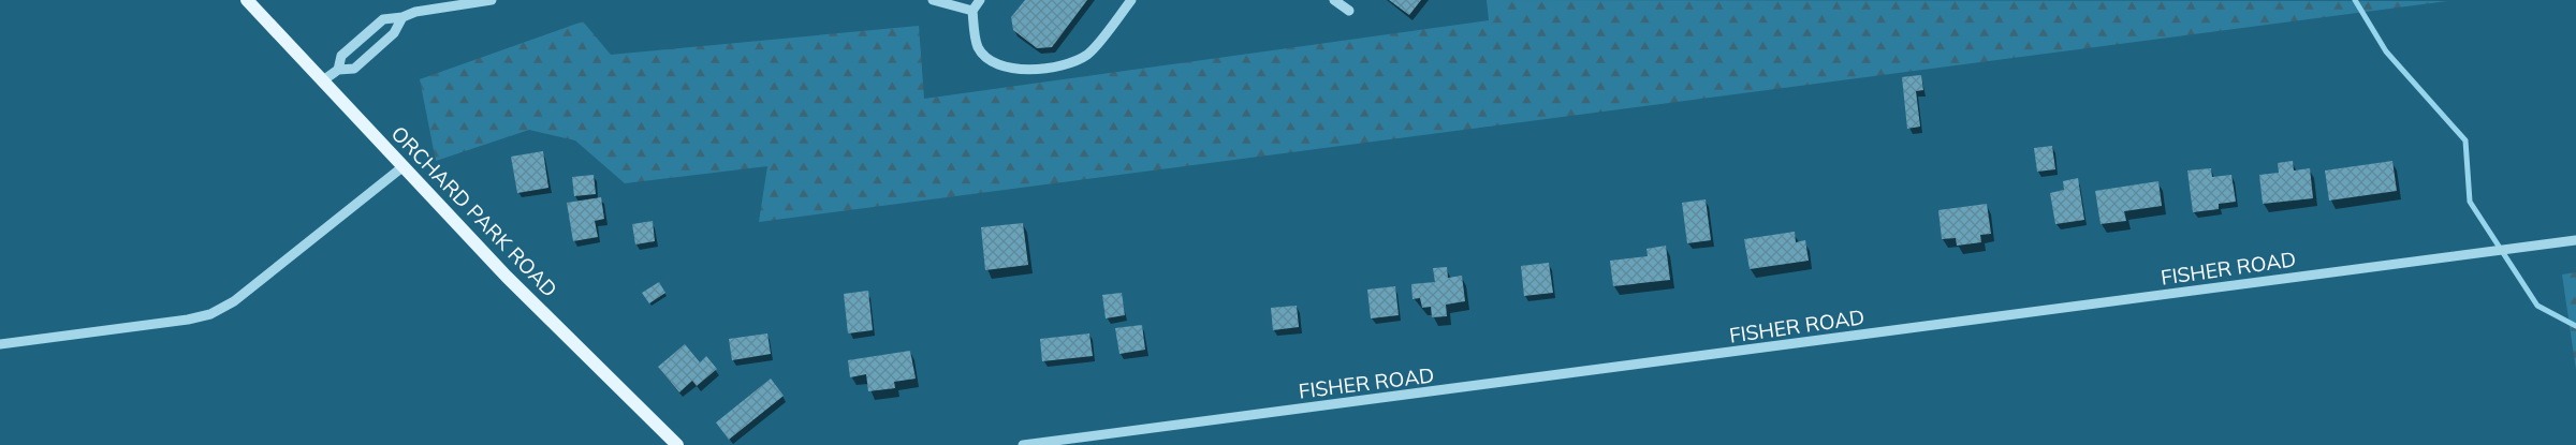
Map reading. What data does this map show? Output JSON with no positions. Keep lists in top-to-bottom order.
{
  "streets": {
    "main road": ["ORCHARD PARK ROAD"],
    "street": ["FISHER ROAD"]
  }
}
